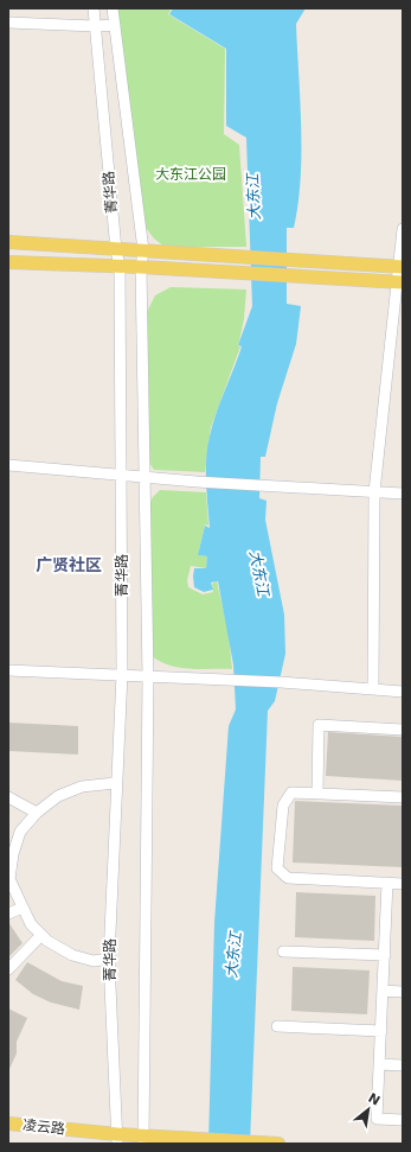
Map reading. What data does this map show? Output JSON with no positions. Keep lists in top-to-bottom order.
{
  "streets": {
    "main road": ["凌云路"],
    "street": ["菁华路"]
  },
  "crossings": [
    ["菁华路", "凌云路"]
  ],
  "districts": ["广贤社区"],
  "water": ["大东江"],
  "parks": ["大东江公园"],
  "north": "top right"
}
